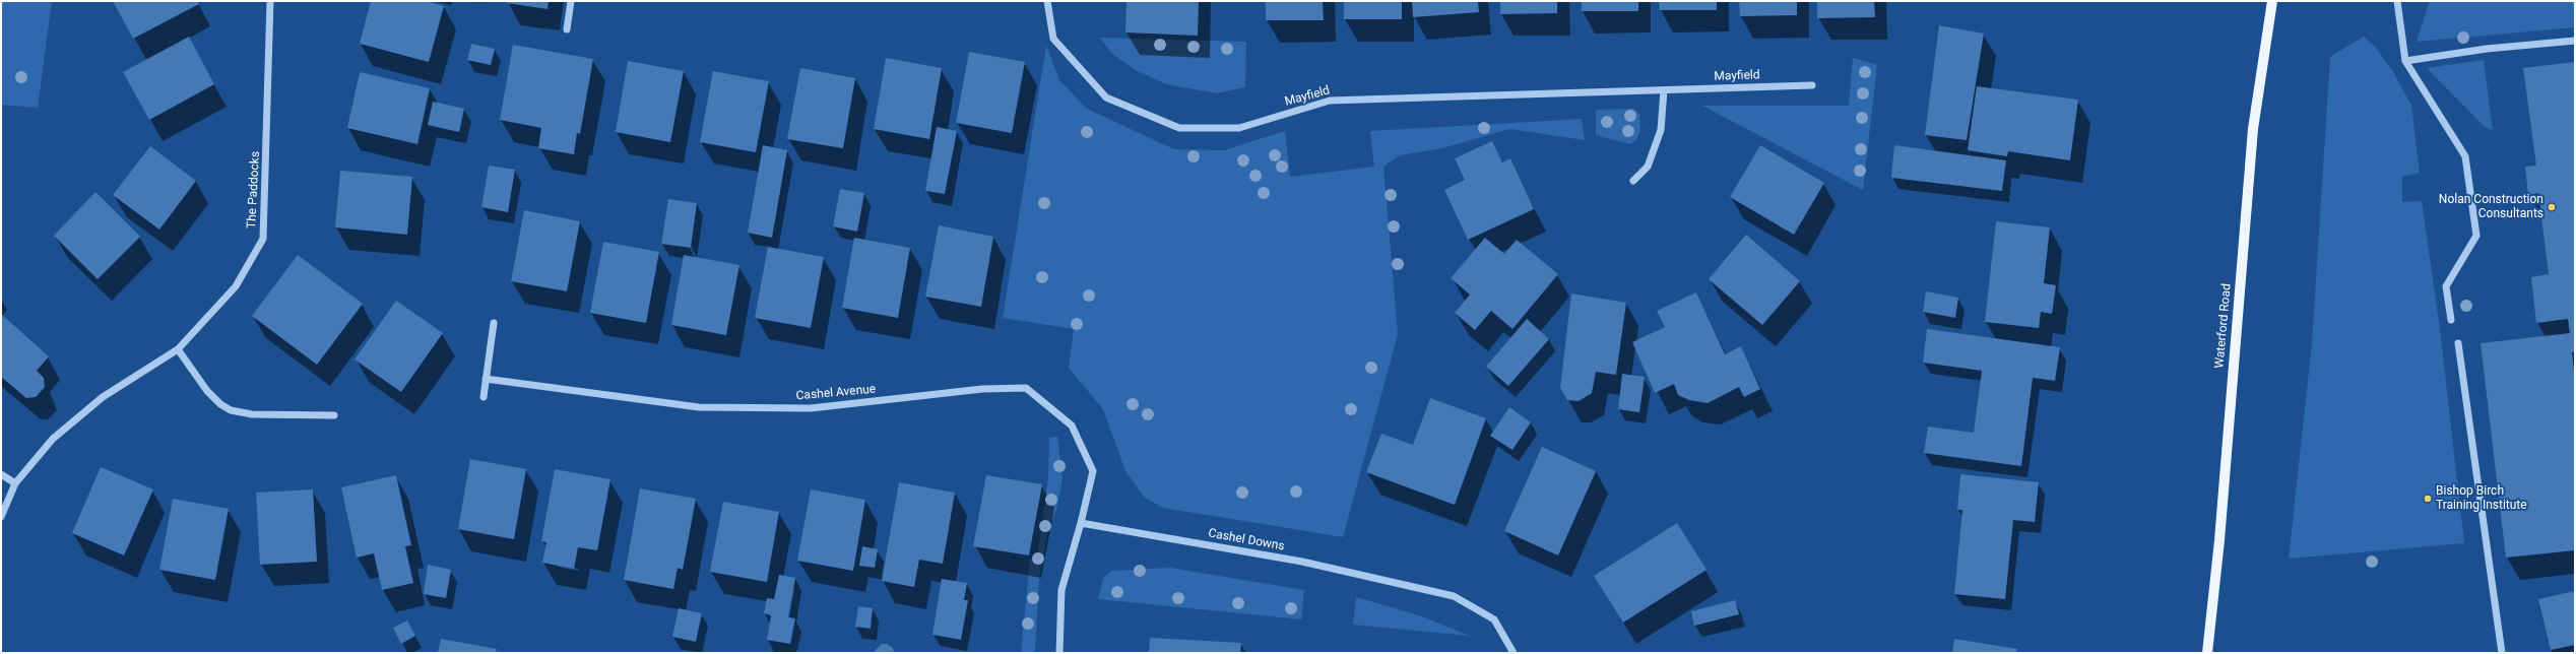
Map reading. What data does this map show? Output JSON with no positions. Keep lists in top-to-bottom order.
{
  "streets": {
    "main road": ["Waterford Road"],
    "street": [
      "Mayfield",
      "The Paddocks",
      "Cashel Avenue",
      "Cashel Downs"
    ]
  },
  "crossings": [
    ["Cashel Avenue", "Cashel Downs"]
  ],
  "places": ["Nolan Construction Consultants", "Bishop Birch Training Institute"]
}
